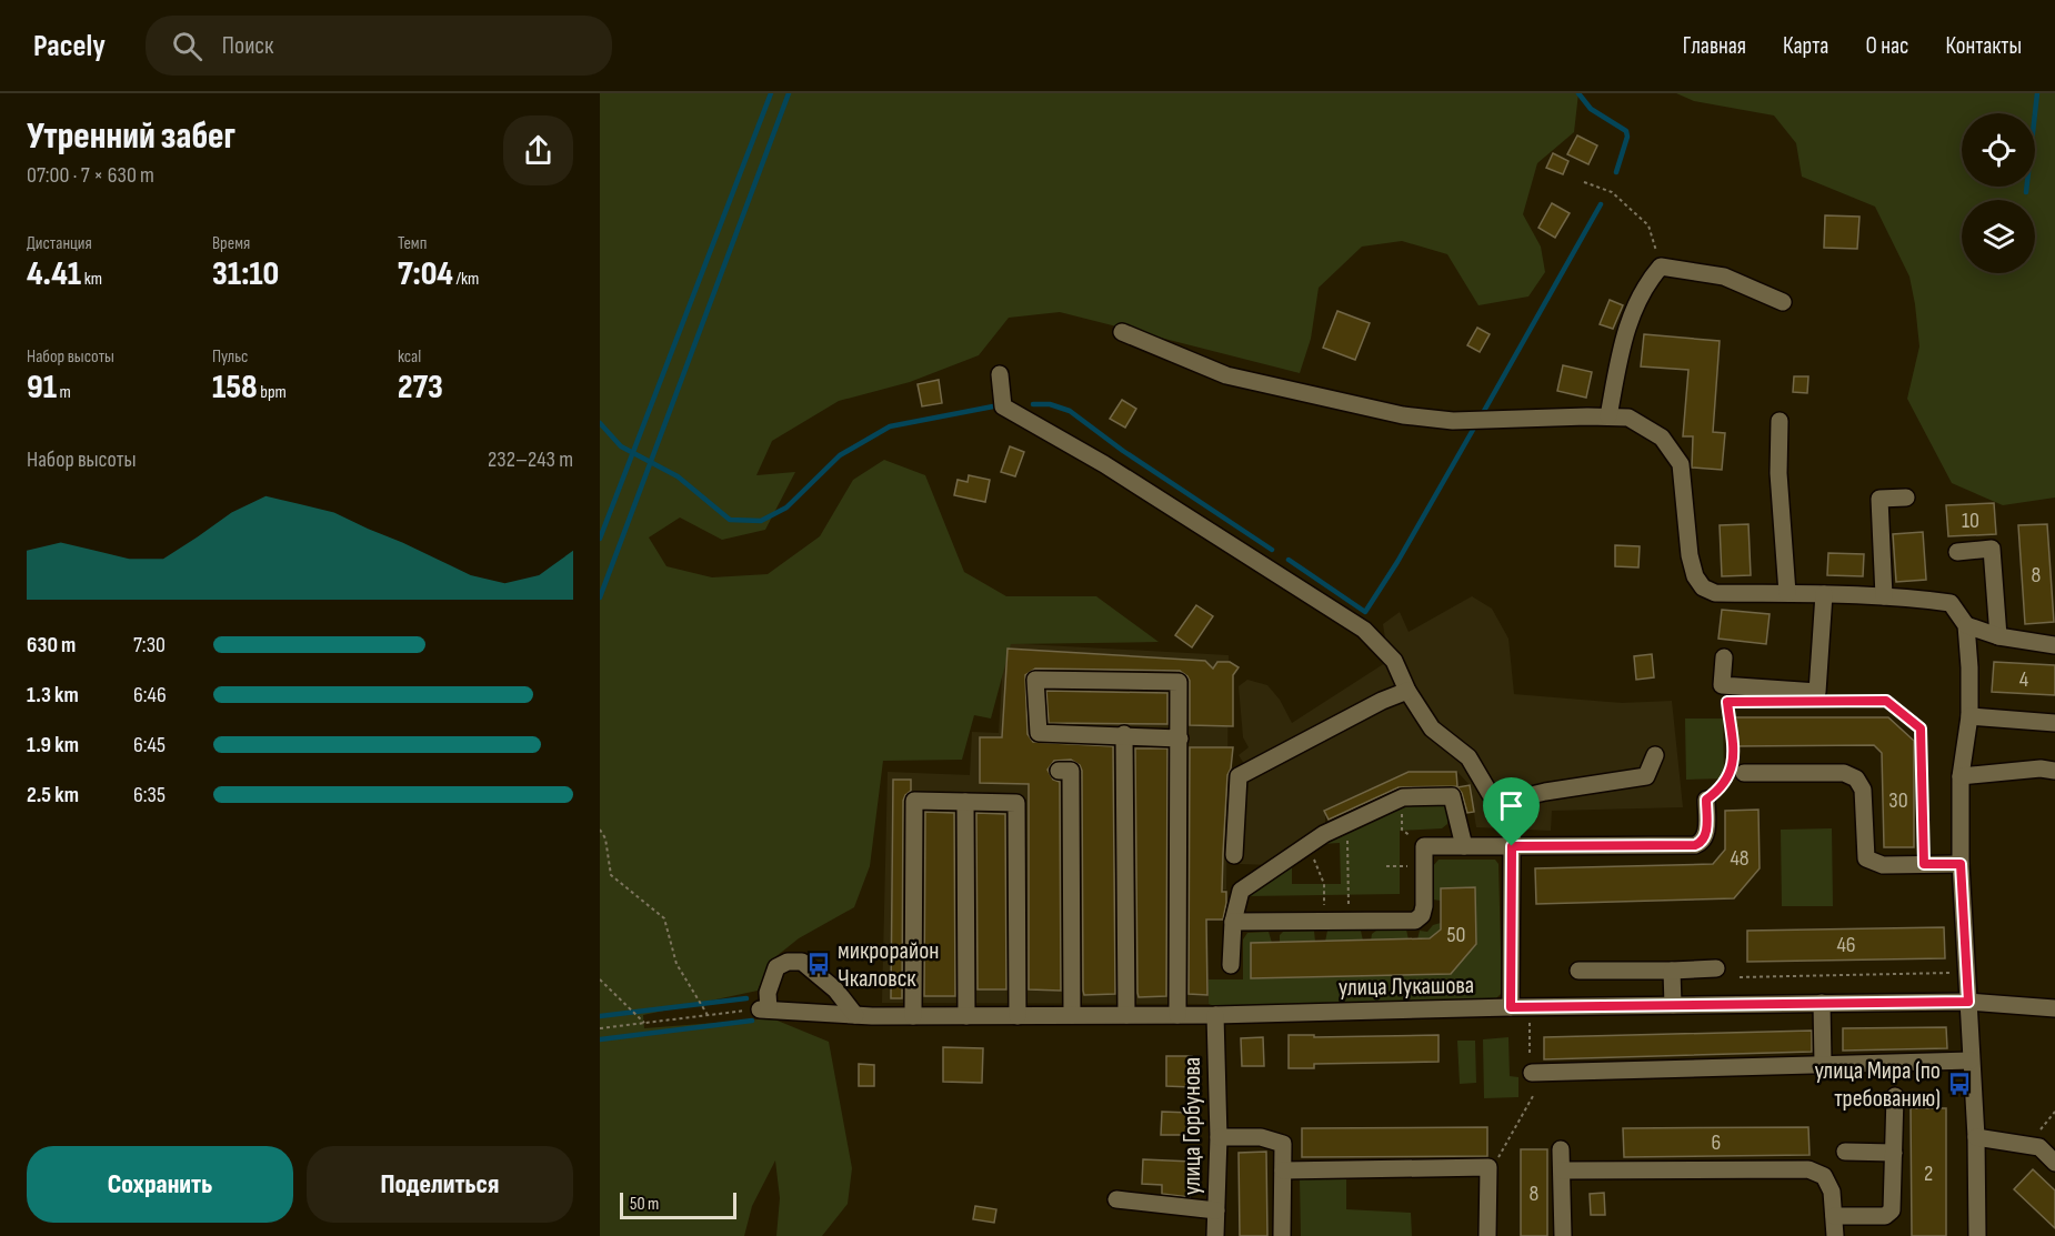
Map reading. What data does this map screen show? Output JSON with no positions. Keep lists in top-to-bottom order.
{
  "streets": {
    "street": ["улица Лукашова", "улица Горбунова"]
  },
  "crossings": [
    ["улица Лукашова", "улица Горбунова"]
  ],
  "places": {
    "bus stop": ["микрорайон Чкаловск", "улица Мира (по требованию)"]
  },
  "house_numbers": [
    "10",
    "8",
    "4",
    "30",
    "48",
    "50",
    "46",
    "6",
    "2",
    "8"
  ],
  "scale_bar": "50 m",
  "page": {
    "header": "Pacely",
    "search": "Поиск",
    "nav": [
      "Главная",
      "Карта",
      "О нас",
      "Контакты"
    ],
    "heading": ["Утренний забег", "07:00 · 7 × 630 m"],
    "stats": [
      ["Дистанция", "4.41 km"],
      ["Время", "31:10"],
      ["Темп", "7:04 /km"],
      ["Набор высоты", "91 m"],
      ["Пульс", "158 bpm"],
      ["kcal", "273"]
    ],
    "chart": ["Набор высоты", "232–243 m"],
    "list": [
      {
        "name": "630 m",
        "note": "7:30"
      },
      {
        "name": "1.3 km",
        "note": "6:46"
      },
      {
        "name": "1.9 km",
        "note": "6:45"
      },
      {
        "name": "2.5 km",
        "note": "6:35"
      }
    ],
    "buttons": ["Сохранить", "Поделиться"],
    "scale": "50 m"
  }
}
